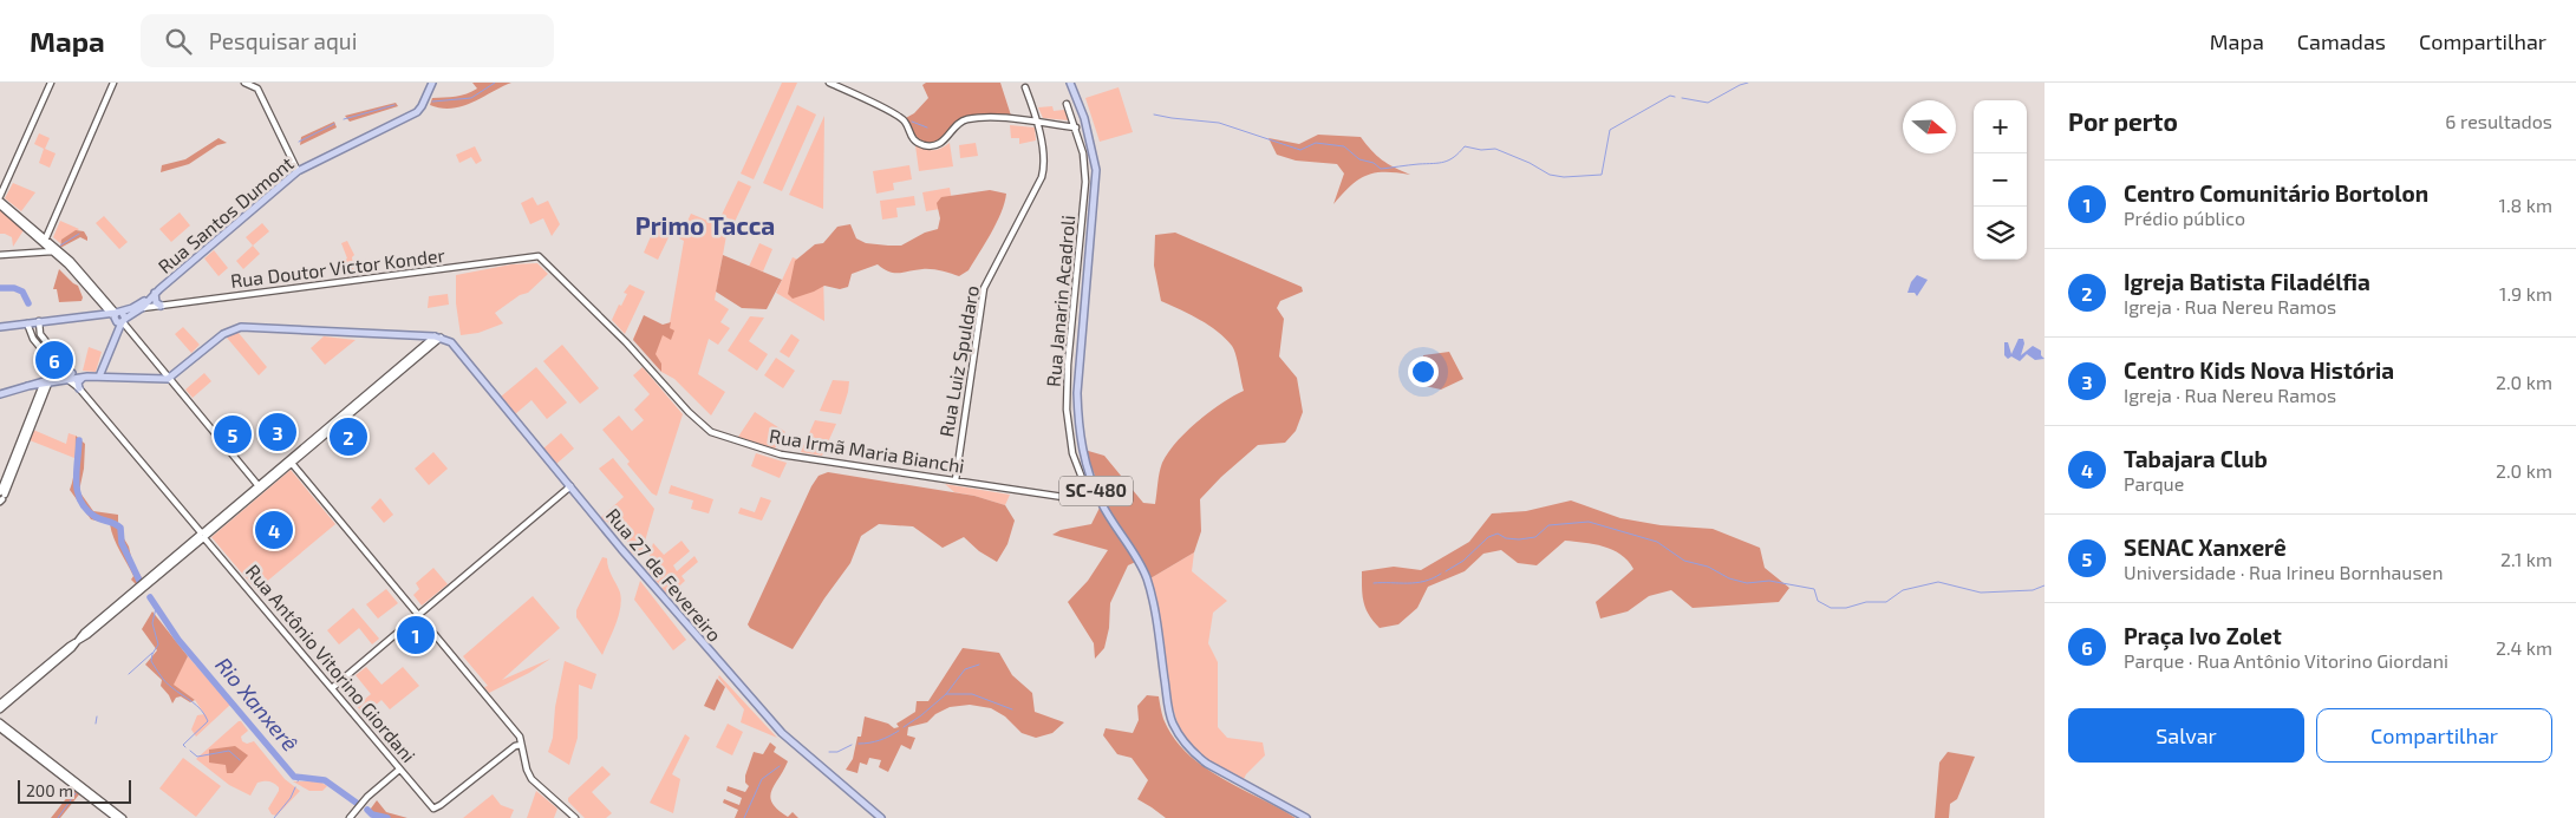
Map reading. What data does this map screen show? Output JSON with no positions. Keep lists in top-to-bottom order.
{
  "streets": {
    "main road": ["Rua Santos Dumont", "SC-480", "Rua 27 de Fevereiro"],
    "street": [
      "Rua Doutor Victor Konder",
      "Rua Janarin Acadroli",
      "Rua Luiz Spuldaro",
      "Rua Irmã Maria Bianchi",
      "Rua Antônio Vitorino Giordani"
    ]
  },
  "crossings": [
    ["Rua Santos Dumont", "Rua Doutor Victor Konder"],
    ["Rua Santos Dumont", "Rua Antônio Vitorino Giordani"],
    ["Rua Doutor Victor Konder", "Rua Irmã Maria Bianchi"],
    ["Rua Janarin Acadroli", "Rua Irmã Maria Bianchi"],
    ["Rua Luiz Spuldaro", "Rua Irmã Maria Bianchi"]
  ],
  "districts": ["Primo Tacca"],
  "water": ["Rio Xanxerê"],
  "scale_bar": "200 m",
  "north": "right",
  "page": {
    "header": "Mapa",
    "search": "Pesquisar aqui",
    "nav": ["Mapa", "Camadas", "Compartilhar"],
    "heading": ["Por perto", "6 resultados"],
    "map_buttons": ["+", "−"],
    "list": [
      {
        "mark": "1",
        "name": "Centro Comunitário Bortolon",
        "note": "Prédio público",
        "value": "1.8 km"
      },
      {
        "mark": "2",
        "name": "Igreja Batista Filadélfia",
        "note": "Igreja · Rua Nereu Ramos",
        "value": "1.9 km"
      },
      {
        "mark": "3",
        "name": "Centro Kids Nova História",
        "note": "Igreja · Rua Nereu Ramos",
        "value": "2.0 km"
      },
      {
        "mark": "4",
        "name": "Tabajara Club",
        "note": "Parque",
        "value": "2.0 km"
      },
      {
        "mark": "5",
        "name": "SENAC Xanxerê",
        "note": "Universidade · Rua Irineu Bornhausen",
        "value": "2.1 km"
      },
      {
        "mark": "6",
        "name": "Praça Ivo Zolet",
        "note": "Parque · Rua Antônio Vitorino Giordani",
        "value": "2.4 km"
      }
    ],
    "pins": [
      "6",
      "3",
      "5",
      "2",
      "4",
      "1"
    ],
    "buttons": ["Salvar", "Compartilhar"],
    "scale": "200 m"
  }
}
